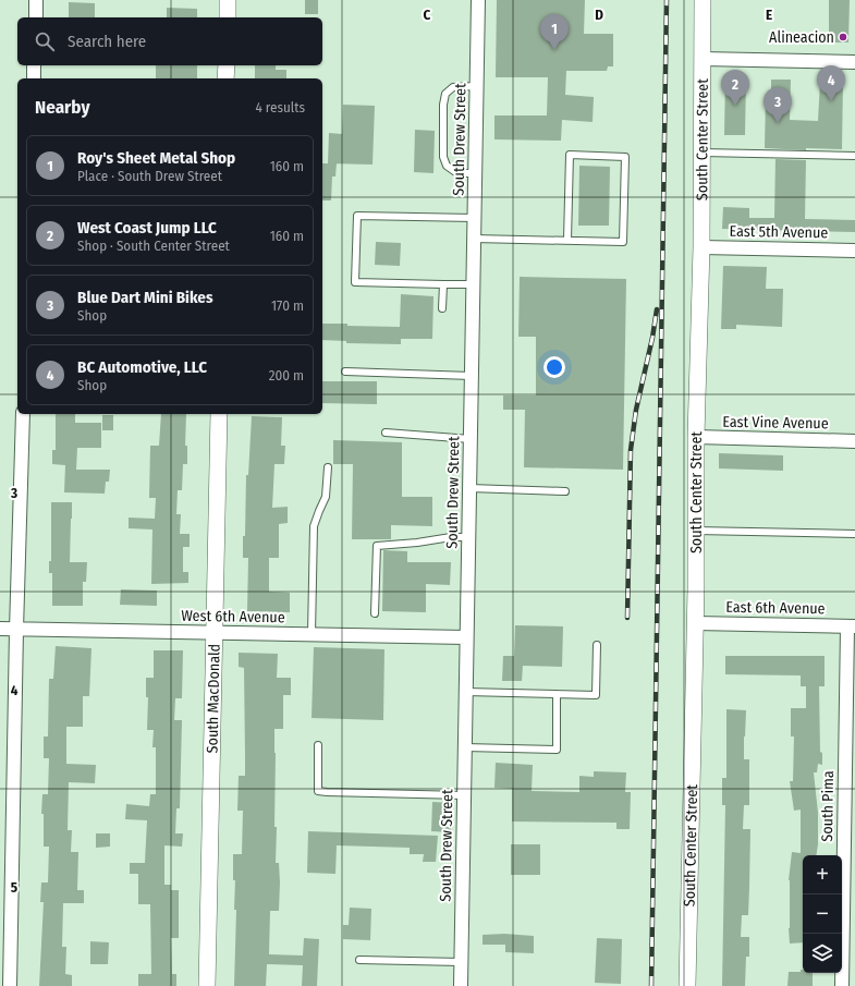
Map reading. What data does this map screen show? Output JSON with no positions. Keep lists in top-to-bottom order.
{
  "streets": {
    "street": [
      "South Drew Street",
      "South Center Street",
      "East 5th Avenue",
      "East Vine Avenue",
      "East 6th Avenue",
      "West 6th Avenue",
      "South MacDonald",
      "South Pima"
    ]
  },
  "crossings": [
    ["South Drew Street", "West 6th Avenue"],
    ["South Center Street", "East 5th Avenue"],
    ["South Center Street", "East Vine Avenue"],
    ["South Center Street", "East 6th Avenue"],
    ["East 6th Avenue", "South Pima"],
    ["West 6th Avenue", "South MacDonald"]
  ],
  "places": ["Alineacion"],
  "page": {
    "pins": [
      "1",
      "4",
      "2",
      "3"
    ],
    "search": "Search here",
    "heading": ["Nearby", "4 results"],
    "list": [
      {
        "mark": "1",
        "name": "Roy's Sheet Metal Shop",
        "note": "Place · South Drew Street",
        "value": "160 m"
      },
      {
        "mark": "2",
        "name": "West Coast Jump LLC",
        "note": "Shop · South Center Street",
        "value": "160 m"
      },
      {
        "mark": "3",
        "name": "Blue Dart Mini Bikes",
        "note": "Shop",
        "value": "170 m"
      },
      {
        "mark": "4",
        "name": "BC Automotive, LLC",
        "note": "Shop",
        "value": "200 m"
      }
    ],
    "map_buttons": ["+", "−"]
  },
  "grid": {
    "columns": ["C", "D", "E"],
    "rows": ["3", "4", "5"]
  }
}
